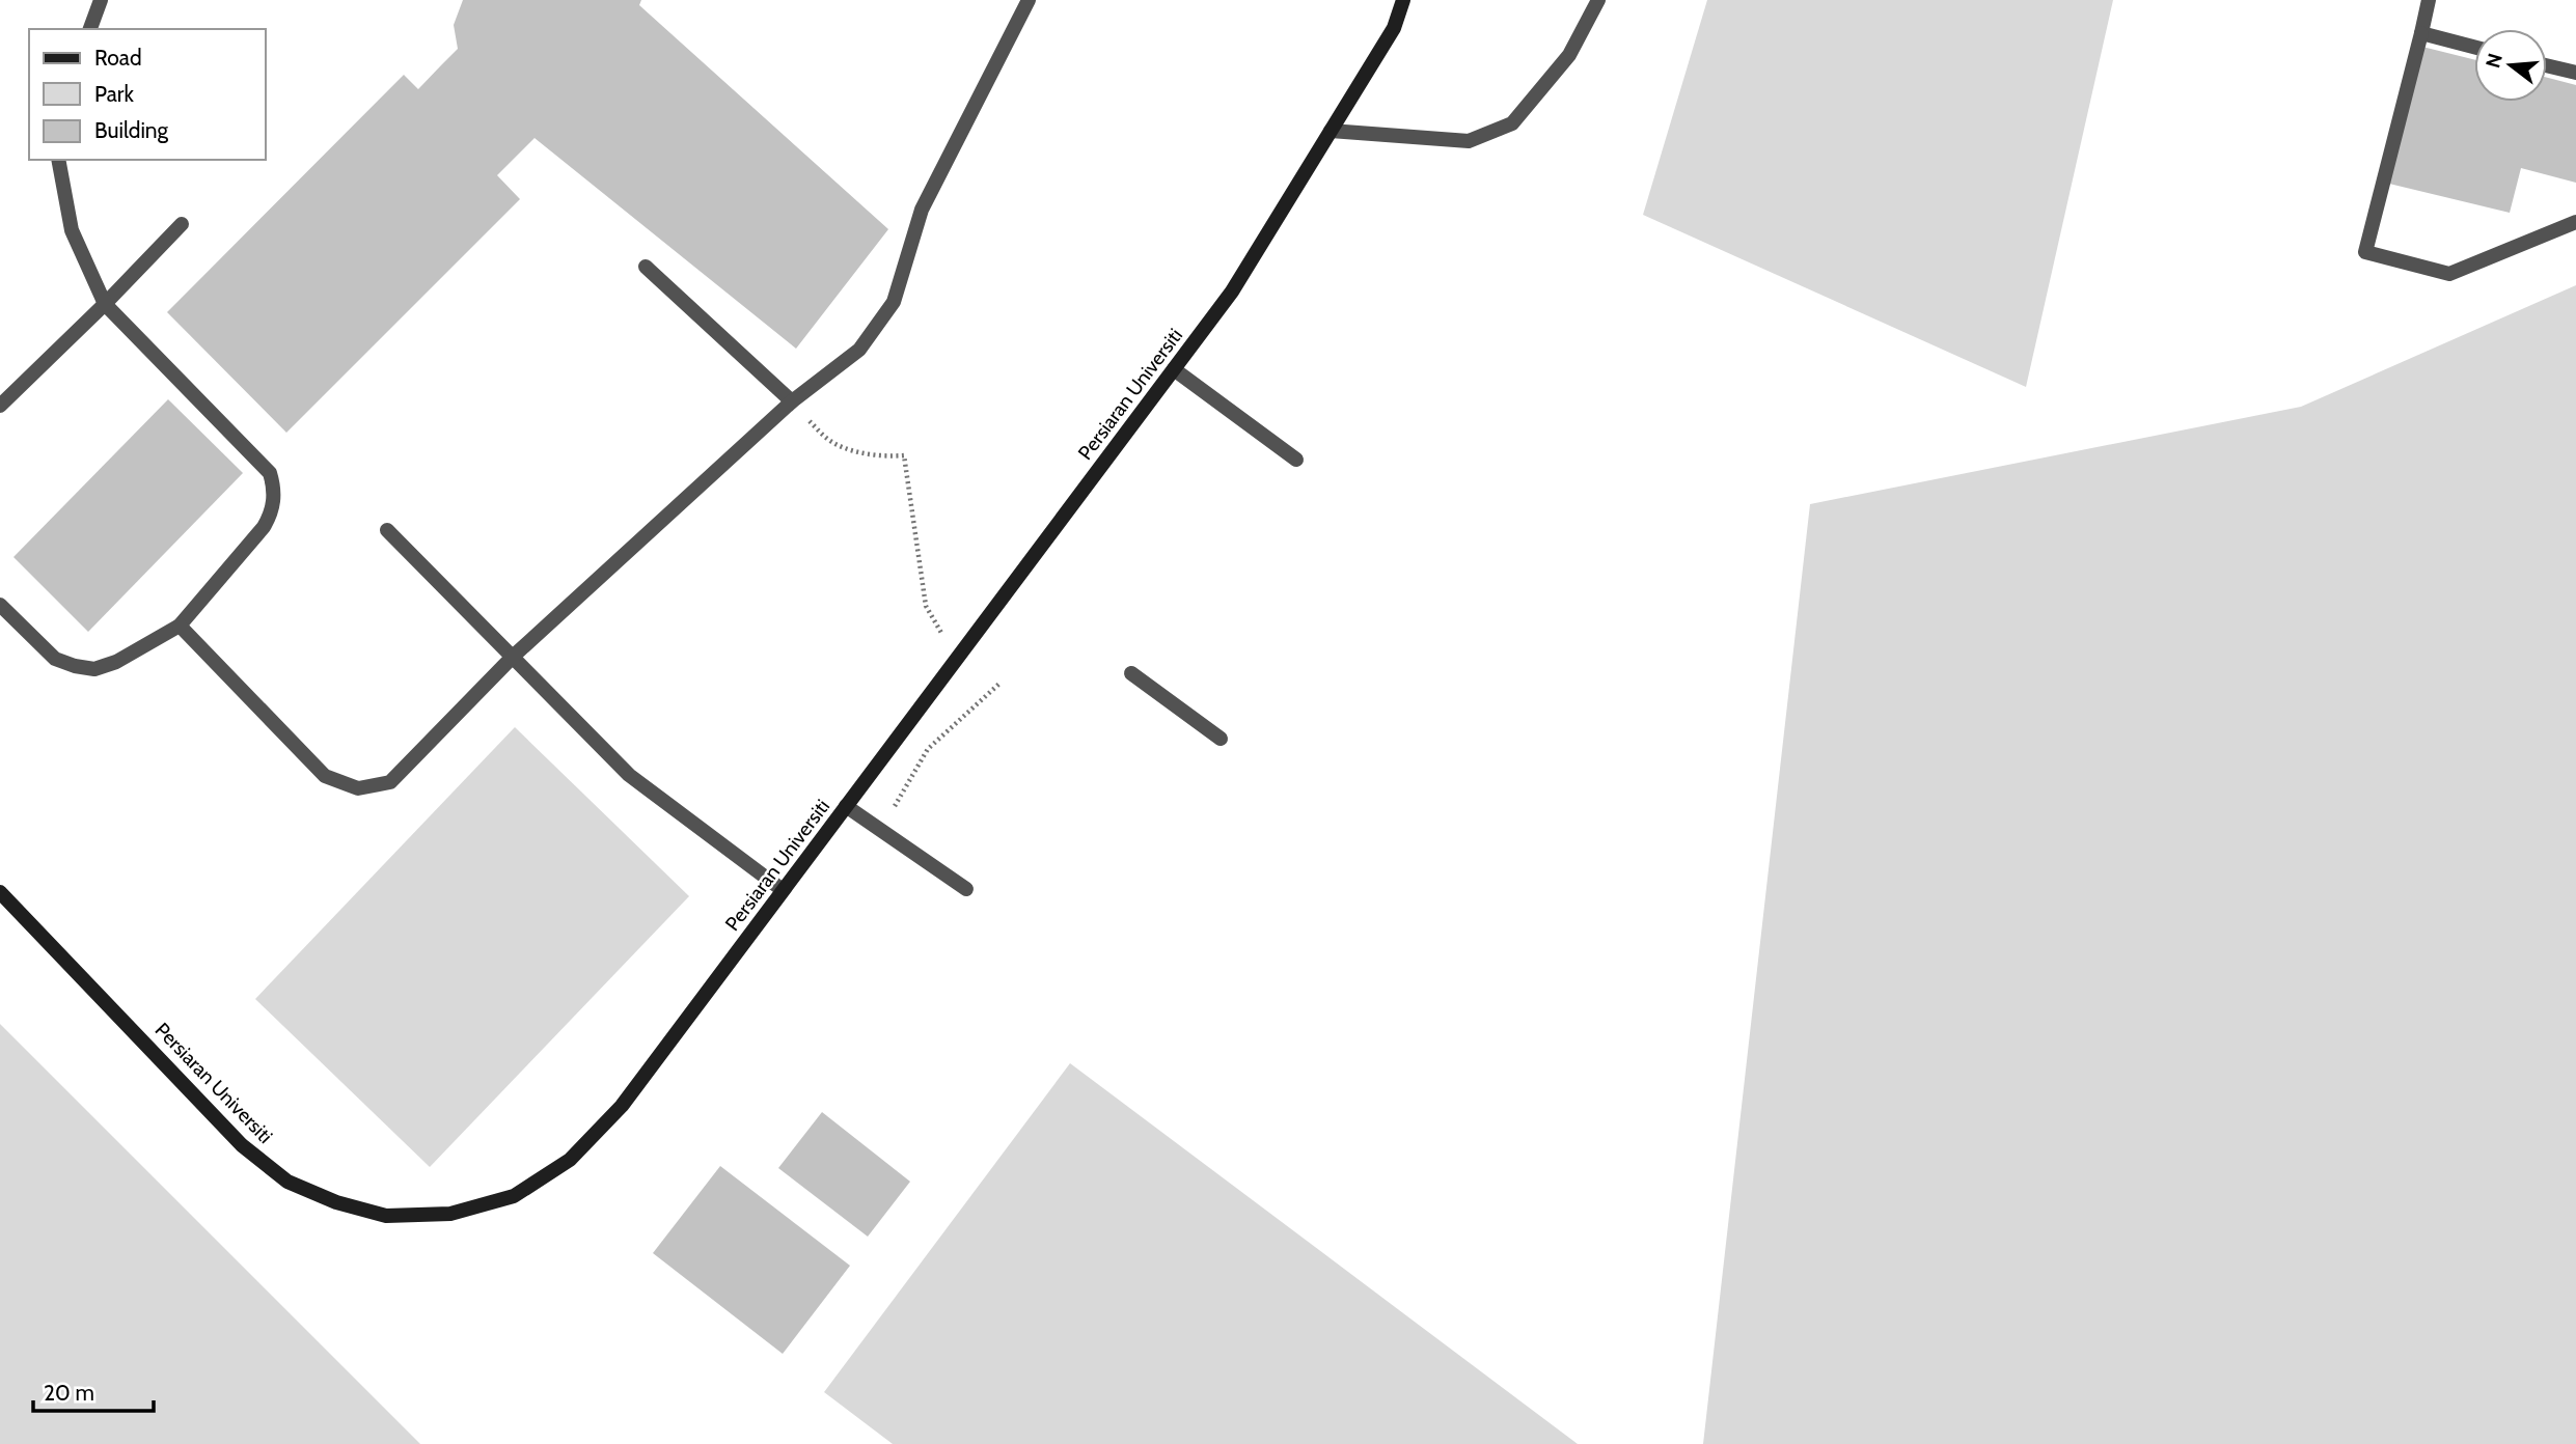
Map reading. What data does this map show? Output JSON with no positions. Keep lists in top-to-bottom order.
{
  "streets": {
    "street": ["Persiaran Universiti"]
  },
  "legend": ["Road", "Park", "Building"],
  "scale_bar": "20 m",
  "north": "left"
}
